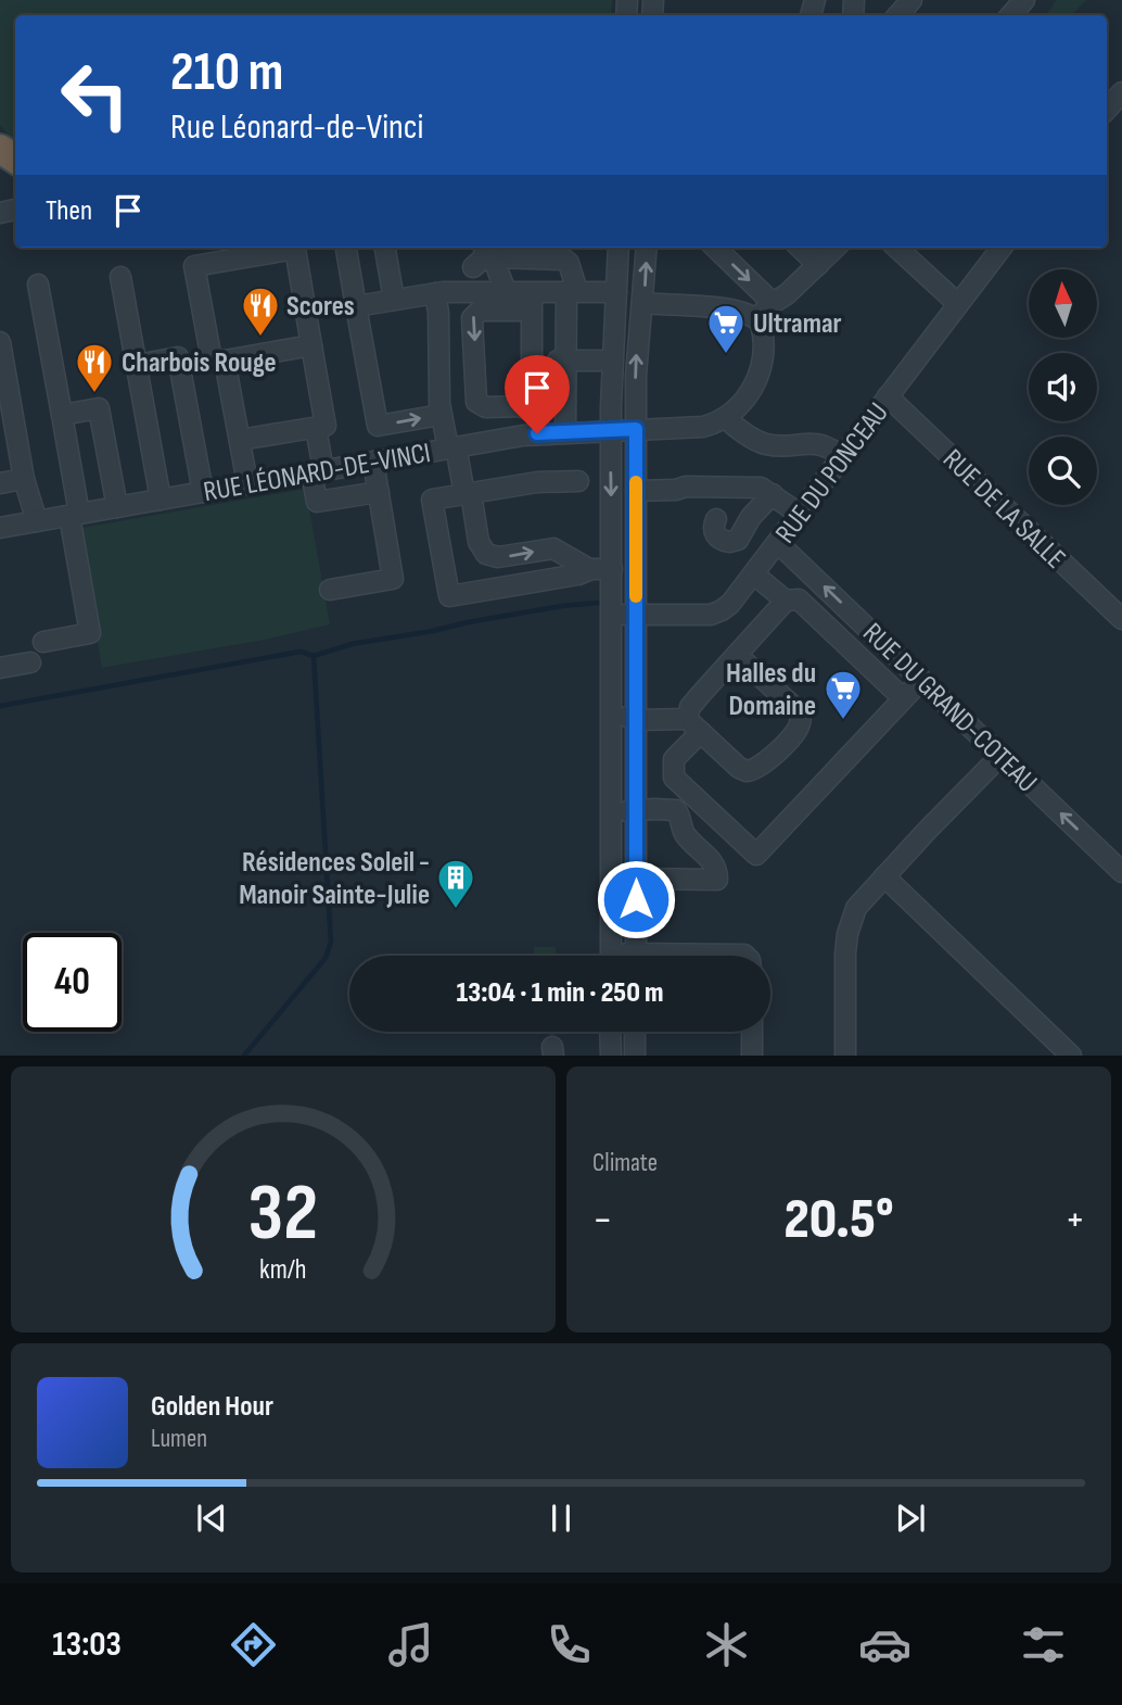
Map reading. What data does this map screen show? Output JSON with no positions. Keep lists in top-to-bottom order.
{
  "streets": {
    "street": [
      "RUE LÉONARD-DE-VINCI",
      "RUE DU PONCEAU",
      "RUE DE LA SALLE",
      "RUE DU GRAND-COTEAU"
    ]
  },
  "crossings": [
    ["RUE DU PONCEAU", "RUE DE LA SALLE"],
    ["RUE DU PONCEAU", "RUE DU GRAND-COTEAU"]
  ],
  "places": {
    "restaurant": ["Scores", "Charbois Rouge"],
    "supermarket": ["Ultramar", "Halles du Domaine"],
    "building": ["Résidences Soleil - Manoir Sainte-Julie"]
  },
  "north": "top",
  "page": {
    "turn": ["210 m", "Rue Léonard-de-Vinci"],
    "then": "Then",
    "limit": "40",
    "trip": "13:04 · 1 min · 250 m",
    "tile": "Climate",
    "heat": ["−", "20.5°", "+"],
    "song": ["Golden Hour", "Lumen"],
    "tabs": "13:03",
    "gauge": ["32", "km/h"]
  }
}
